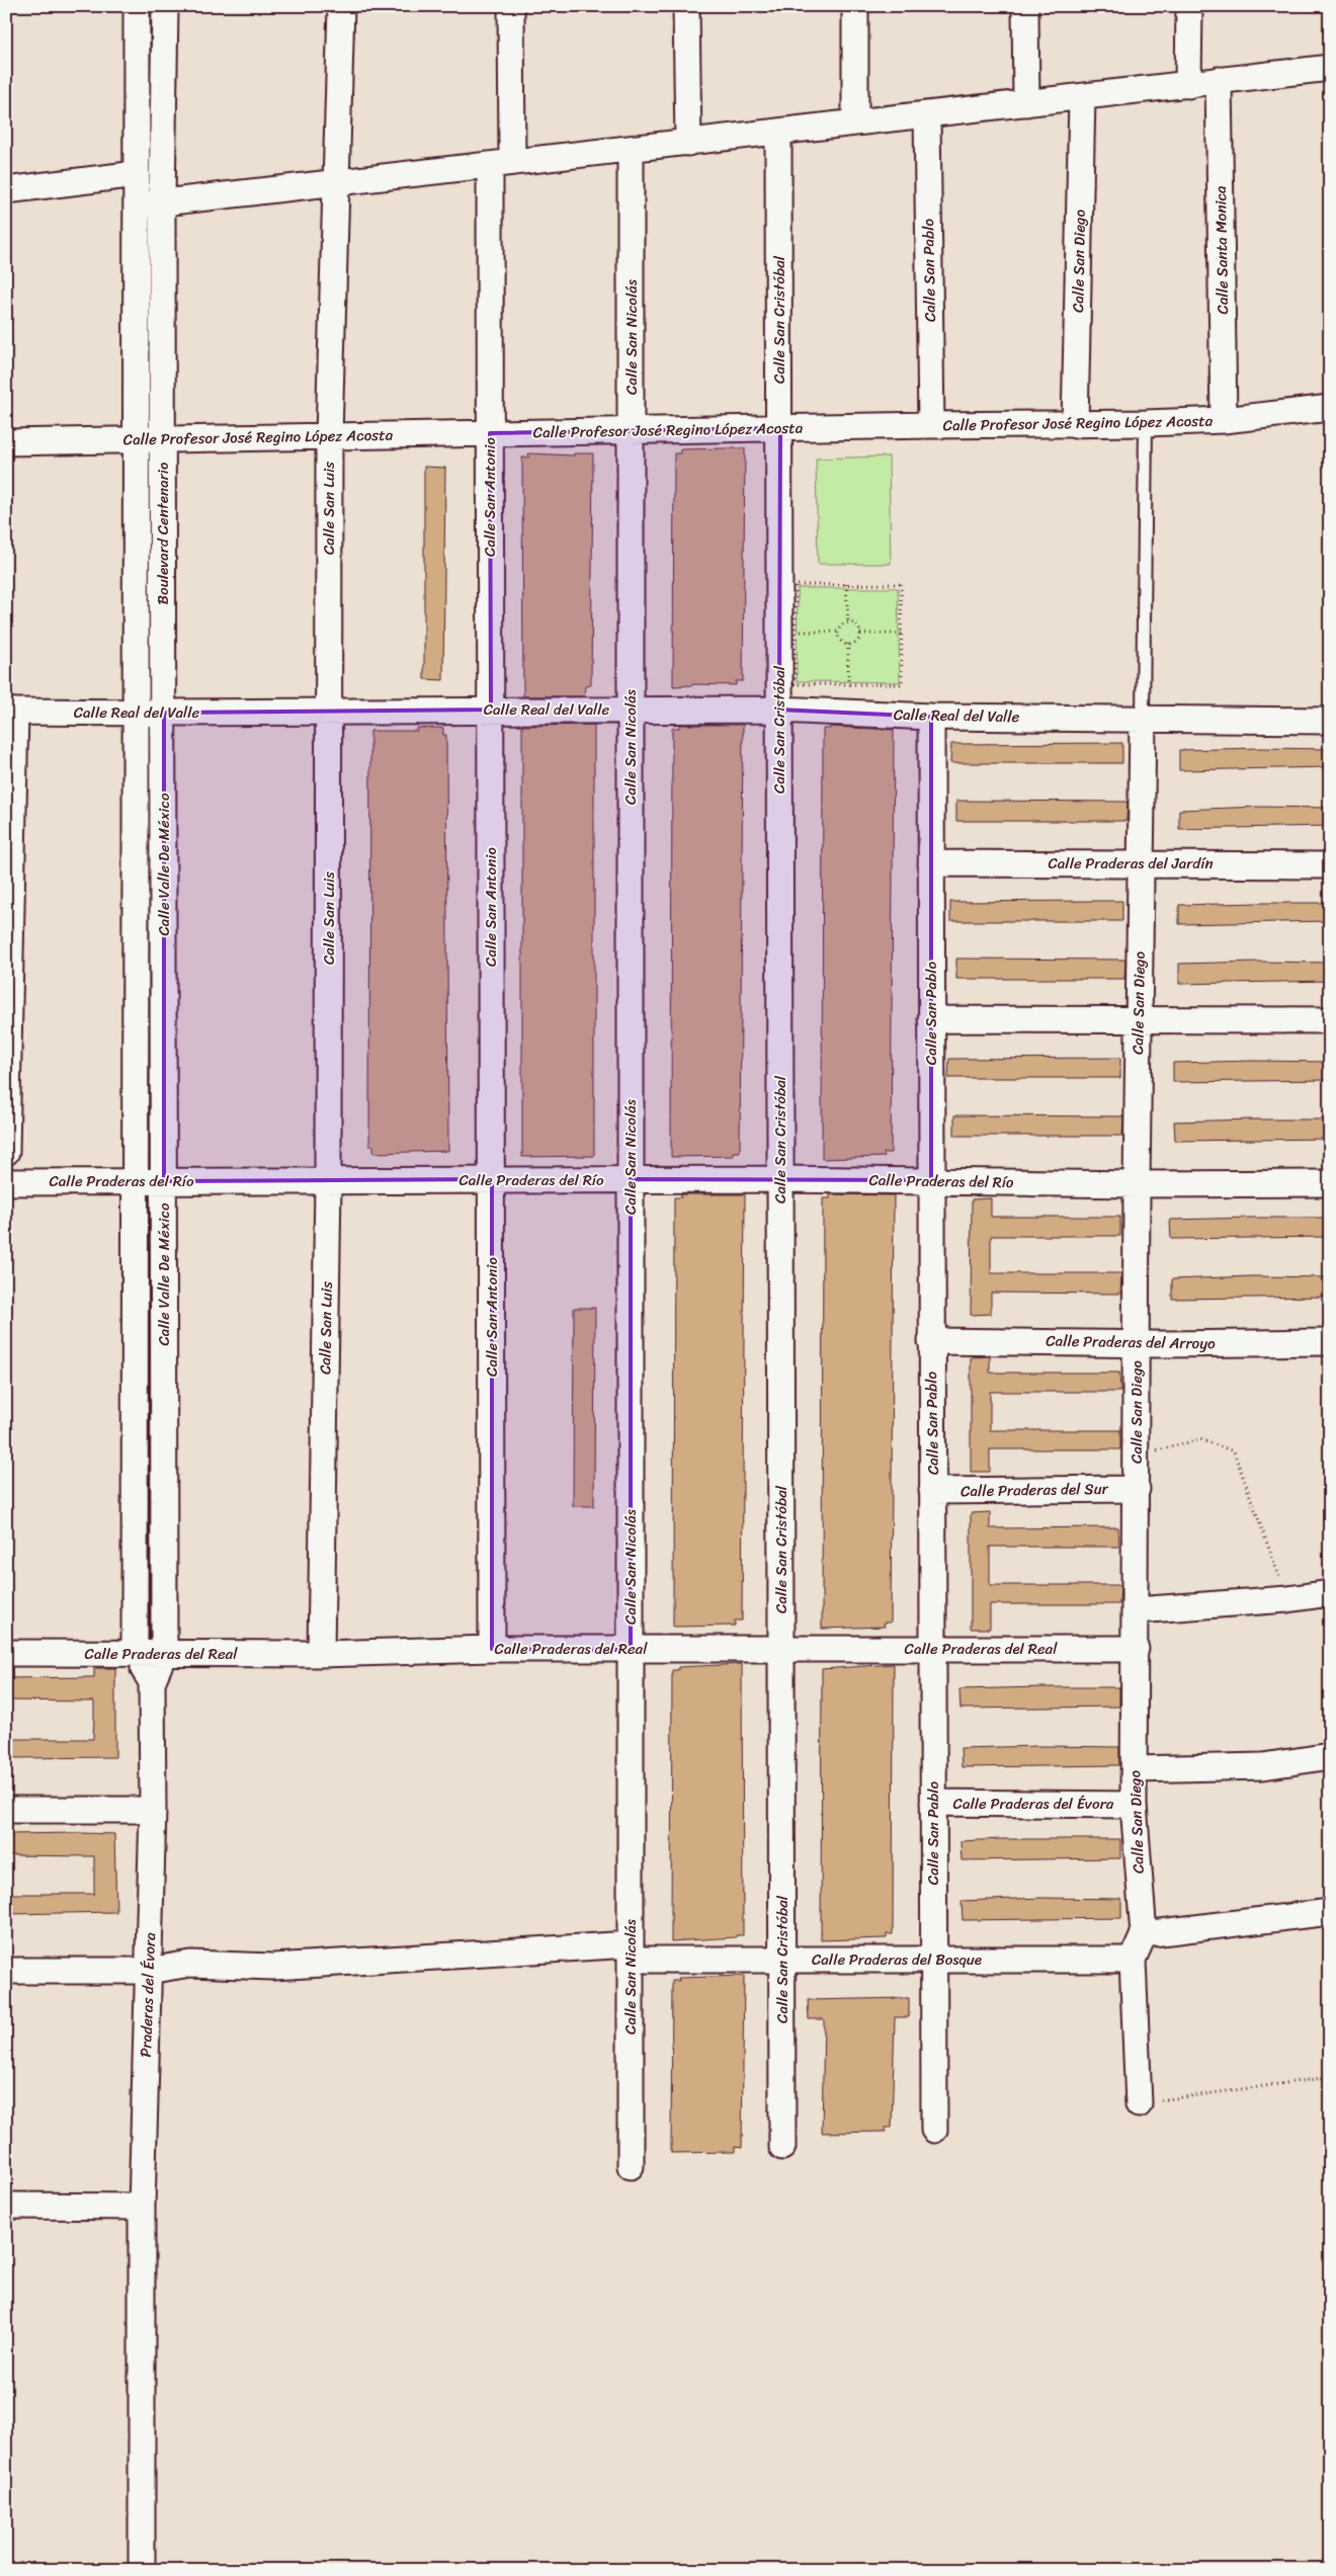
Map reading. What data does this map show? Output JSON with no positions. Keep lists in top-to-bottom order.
{
  "streets": {
    "street": [
      "Calle Santa Monica",
      "Calle San Diego",
      "Calle San Pablo",
      "Calle San Cristóbal",
      "Calle San Nicolás",
      "Calle Profesor José Regino López Acosta",
      "Calle San Antonio",
      "Calle San Luis",
      "Boulevard Centenario",
      "Calle Real del Valle",
      "Calle Praderas del Jardín",
      "Calle Valle De México",
      "Calle Praderas del Río",
      "Calle Praderas del Arroyo",
      "Calle Praderas del Sur",
      "Calle Praderas del Real",
      "Calle Praderas del Évora",
      "Calle Praderas del Bosque",
      "Praderas del Évora"
    ]
  },
  "crossings": [
    ["Calle Santa Monica", "Calle Profesor José Regino López Acosta"],
    ["Calle San Diego", "Calle Profesor José Regino López Acosta"],
    ["Calle San Diego", "Calle Real del Valle"],
    ["Calle San Diego", "Calle Praderas del Jardín"],
    ["Calle San Diego", "Calle Praderas del Río"],
    ["Calle San Diego", "Calle Praderas del Arroyo"],
    ["Calle San Diego", "Calle Praderas del Sur"],
    ["Calle San Diego", "Calle Praderas del Real"],
    ["Calle San Diego", "Calle Praderas del Évora"],
    ["Calle San Diego", "Calle Praderas del Bosque"],
    ["Calle San Pablo", "Calle Profesor José Regino López Acosta"],
    ["Calle San Pablo", "Calle Real del Valle"],
    ["Calle San Pablo", "Calle Praderas del Jardín"],
    ["Calle San Pablo", "Calle Praderas del Río"],
    ["Calle San Pablo", "Calle Praderas del Arroyo"],
    ["Calle San Pablo", "Calle Praderas del Sur"],
    ["Calle San Pablo", "Calle Praderas del Real"],
    ["Calle San Pablo", "Calle Praderas del Évora"],
    ["Calle San Pablo", "Calle Praderas del Bosque"],
    ["Calle San Cristóbal", "Calle Profesor José Regino López Acosta"],
    ["Calle San Cristóbal", "Calle Real del Valle"],
    ["Calle San Cristóbal", "Calle Praderas del Río"],
    ["Calle San Cristóbal", "Calle Praderas del Real"],
    ["Calle San Cristóbal", "Calle Praderas del Bosque"],
    ["Calle San Nicolás", "Calle Profesor José Regino López Acosta"],
    ["Calle San Nicolás", "Calle Real del Valle"],
    ["Calle San Nicolás", "Calle Praderas del Río"],
    ["Calle San Nicolás", "Calle Praderas del Real"],
    ["Calle San Nicolás", "Calle Praderas del Bosque"],
    ["Calle Profesor José Regino López Acosta", "Calle San Antonio"],
    ["Calle Profesor José Regino López Acosta", "Calle San Luis"],
    ["Calle Profesor José Regino López Acosta", "Boulevard Centenario"],
    ["Calle San Antonio", "Calle Real del Valle"],
    ["Calle San Antonio", "Calle Praderas del Río"],
    ["Calle San Antonio", "Calle Praderas del Real"],
    ["Calle San Luis", "Calle Real del Valle"],
    ["Calle San Luis", "Calle Praderas del Río"],
    ["Calle San Luis", "Calle Praderas del Real"],
    ["Boulevard Centenario", "Calle Real del Valle"],
    ["Boulevard Centenario", "Calle Valle De México"],
    ["Calle Real del Valle", "Calle Valle De México"],
    ["Calle Valle De México", "Calle Praderas del Río"],
    ["Calle Valle De México", "Calle Praderas del Real"],
    ["Calle Valle De México", "Praderas del Évora"],
    ["Calle Praderas del Bosque", "Praderas del Évora"]
  ]
}
